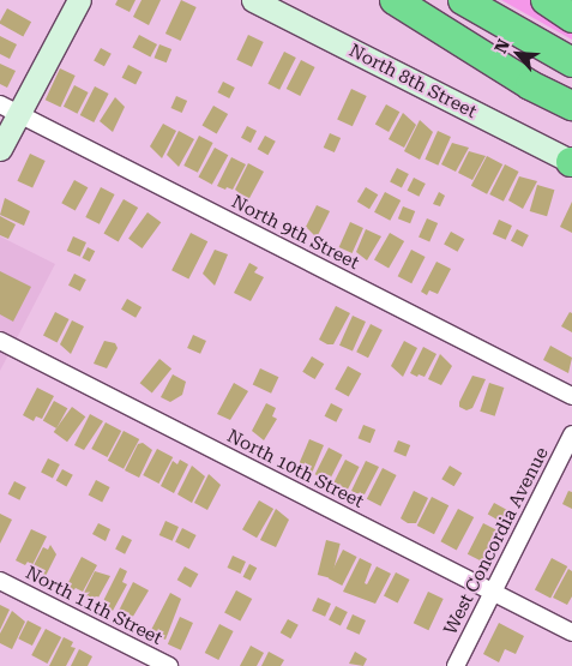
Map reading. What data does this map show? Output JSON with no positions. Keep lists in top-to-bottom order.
{
  "streets": {
    "street": [
      "North 8th Street",
      "North 9th Street",
      "North 10th Street",
      "West Concordia Avenue",
      "North 11th Street"
    ]
  },
  "crossings": [
    ["North 10th Street", "West Concordia Avenue"]
  ],
  "north": "top left"
}
